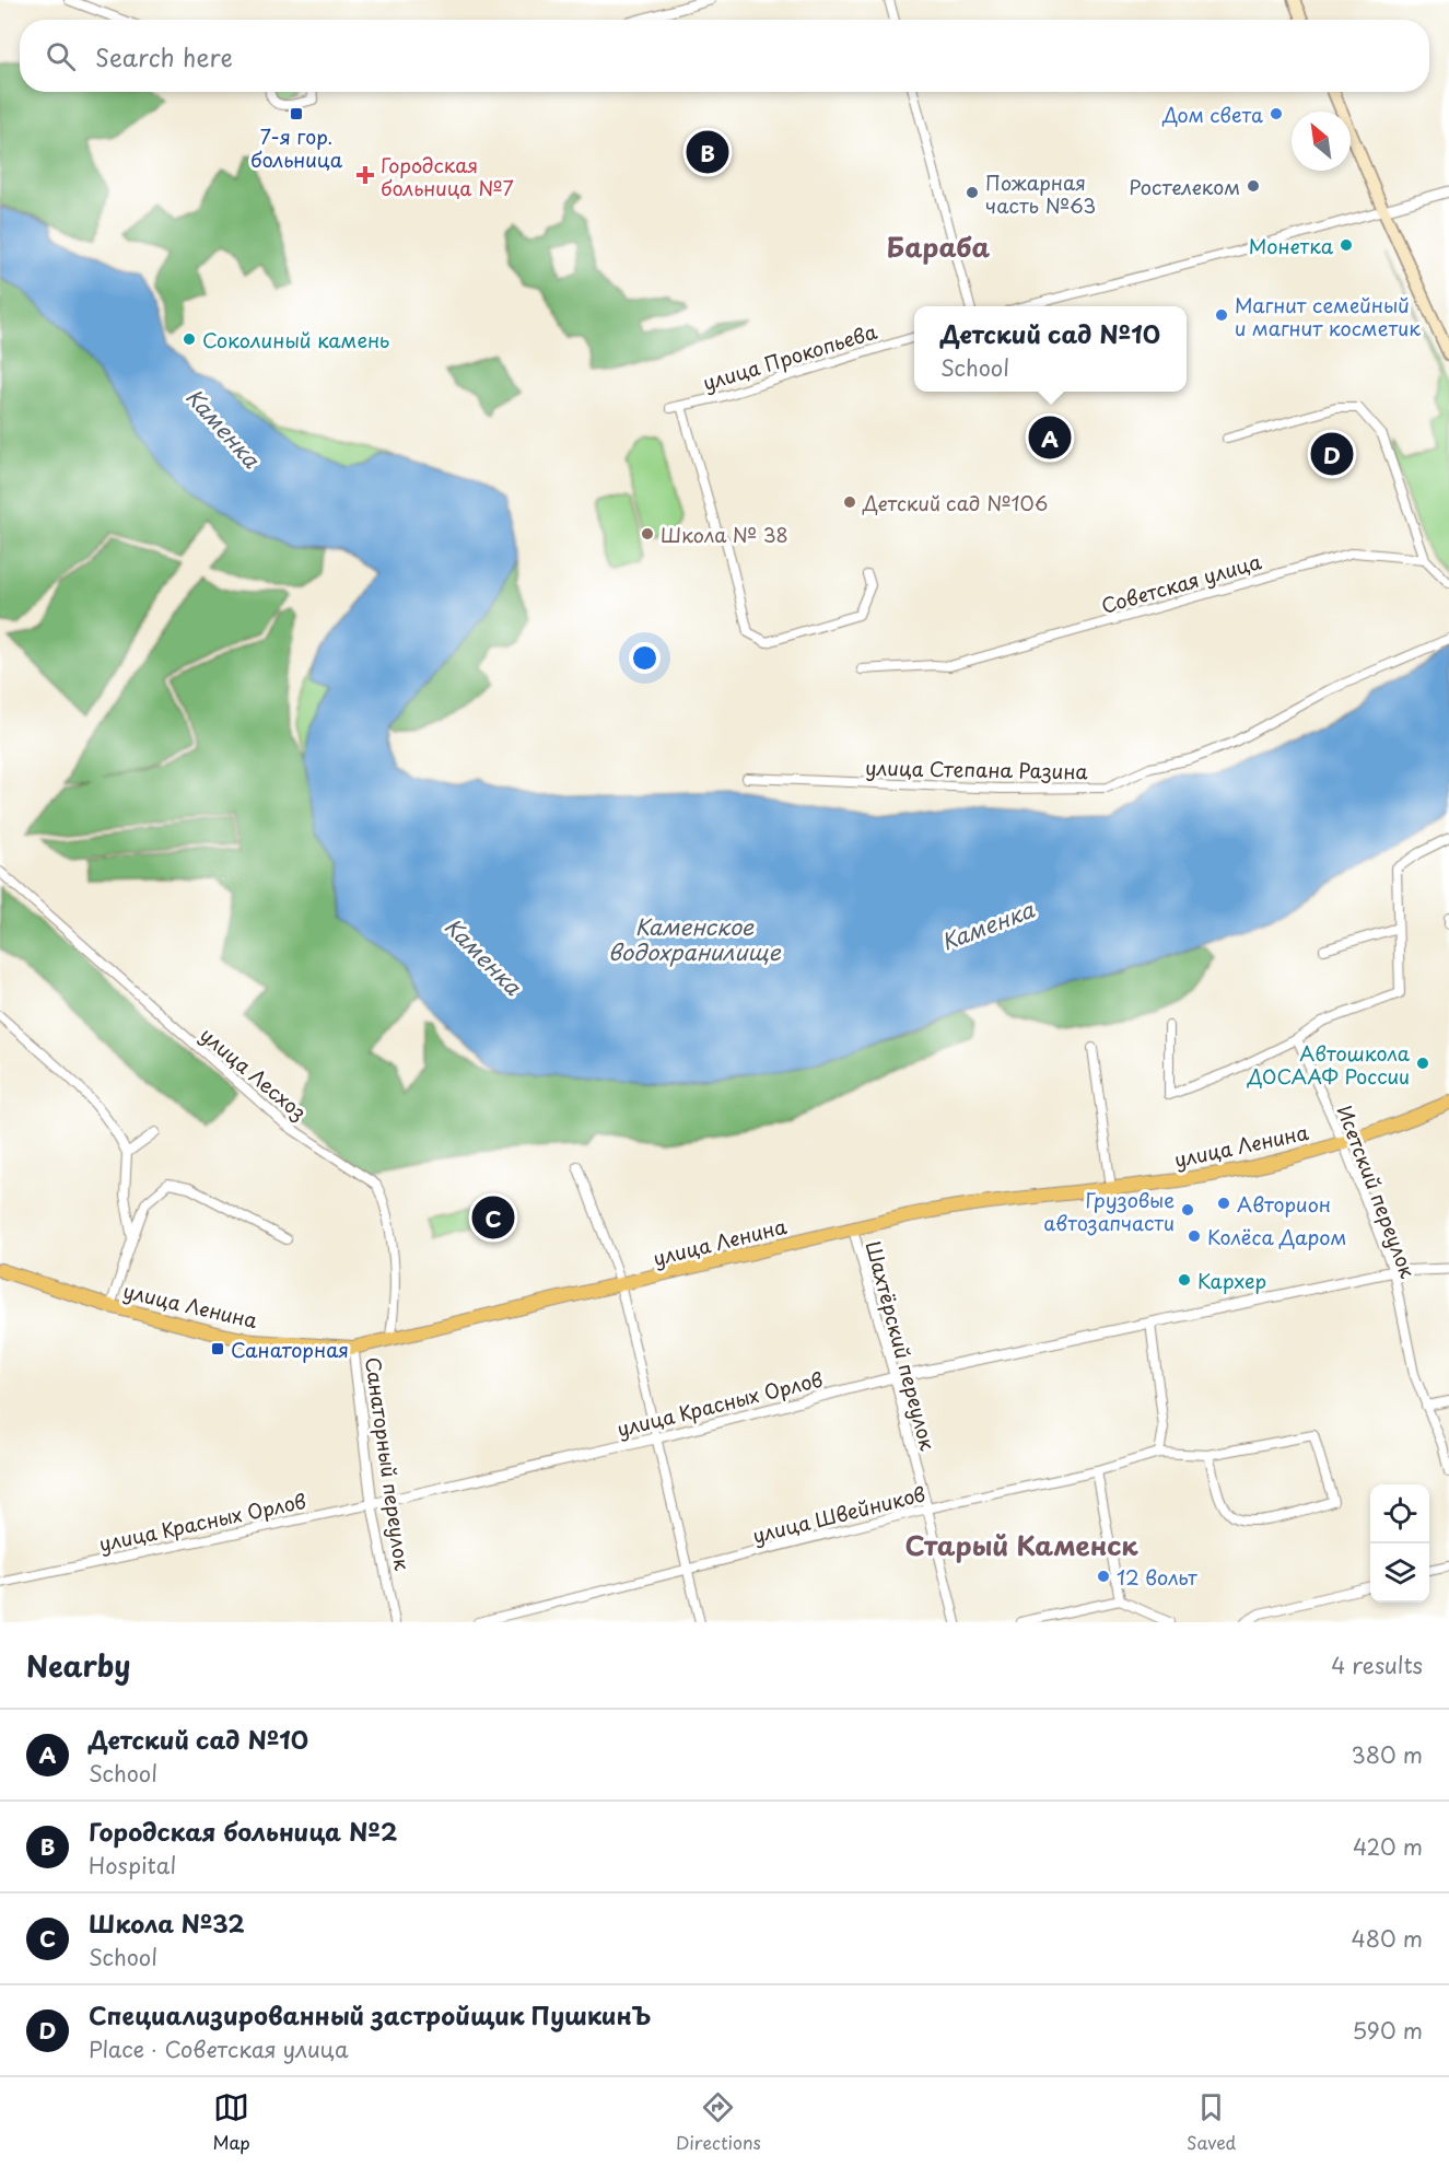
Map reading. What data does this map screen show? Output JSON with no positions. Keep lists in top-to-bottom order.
{
  "streets": {
    "main road": ["улица Ленина"],
    "street": [
      "улица Прокопьева",
      "Советская улица",
      "улица Степана Разина",
      "улица Лесхоз",
      "Исетский переулок",
      "Шахтёрский переулок",
      "улица Красных Орлов",
      "Санаторный переулок",
      "улица Швейников"
    ]
  },
  "crossings": [
    ["улица Лесхоз", "улица Ленина"],
    ["улица Ленина", "Исетский переулок"],
    ["улица Ленина", "Шахтёрский переулок"],
    ["улица Ленина", "Санаторный переулок"],
    ["Исетский переулок", "улица Красных Орлов"],
    ["Шахтёрский переулок", "улица Красных Орлов"],
    ["Шахтёрский переулок", "улица Швейников"],
    ["улица Красных Орлов", "Санаторный переулок"]
  ],
  "districts": ["Бараба", "Старый Каменск"],
  "water": ["Каменка", "Каменское водохранилище"],
  "places": {
    "transit": ["7-я гор. больница", "Санаторная"],
    "other": [
      "Дом света",
      "Ростелеком",
      "Пожарная часть №63",
      "Монетка",
      "Магнит семейный и магнит косметик",
      "Соколиный камень",
      "Детский сад №106",
      "Школа № 38",
      "Автошкола ДОСААФ России",
      "Авторион",
      "Грузовые автозапчасти",
      "Колёса Даром",
      "Кархер",
      "12 вольт"
    ],
    "health": ["Городская больница №7"]
  },
  "north": "top left",
  "page": {
    "search": "Search here",
    "pins": [
      "B",
      "A",
      "D",
      "C"
    ],
    "popup": ["Детский сад №10", "School"],
    "heading": ["Nearby", "4 results"],
    "list": [
      {
        "mark": "A",
        "name": "Детский сад №10",
        "note": "School",
        "value": "380 m"
      },
      {
        "mark": "B",
        "name": "Городская больница №2",
        "note": "Hospital",
        "value": "420 m"
      },
      {
        "mark": "C",
        "name": "Школа №32",
        "note": "School",
        "value": "480 m"
      },
      {
        "mark": "D",
        "name": "Специализированный застройщик ПушкинЪ",
        "note": "Place · Советская улица",
        "value": "590 m"
      }
    ],
    "nav": ["Map", "Directions", "Saved"]
  }
}
